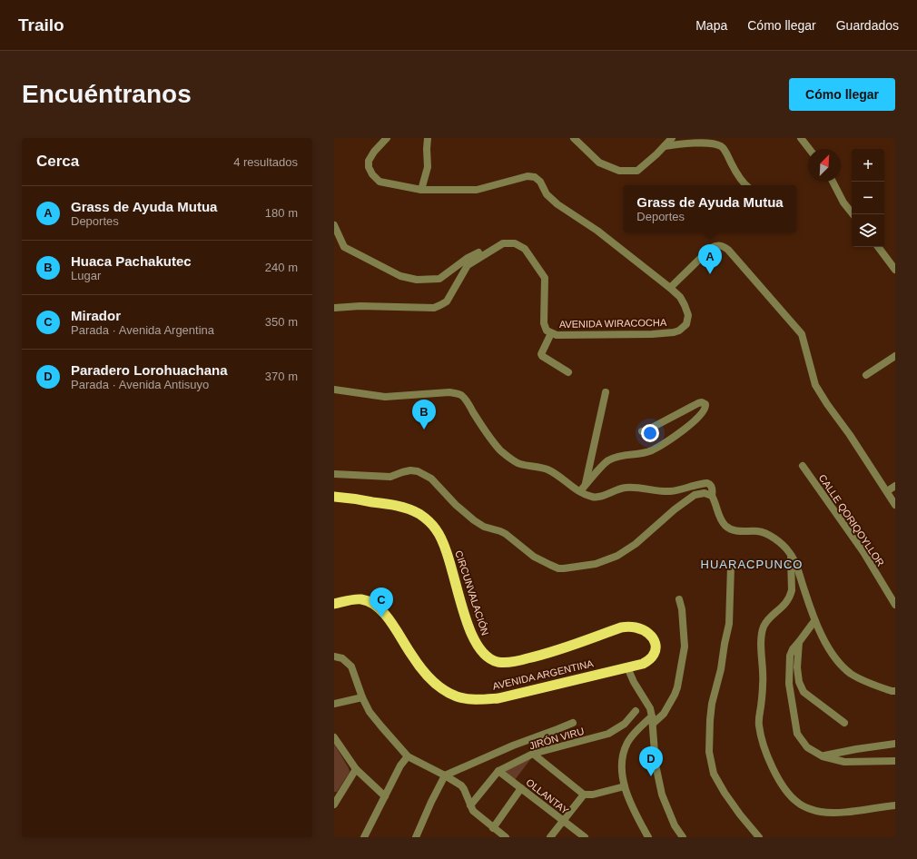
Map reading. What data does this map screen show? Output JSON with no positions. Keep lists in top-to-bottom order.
{
  "streets": {
    "highway": ["CIRCUNVALACIÓN", "AVENIDA ARGENTINA"],
    "street": [
      "AVENIDA WIRACOCHA",
      "CALLE QORIQOYLLOR",
      "JIRÓN VIRU",
      "OLLANTAY"
    ]
  },
  "crossings": [
    ["CIRCUNVALACIÓN", "AVENIDA ARGENTINA"],
    ["JIRÓN VIRU", "OLLANTAY"]
  ],
  "districts": ["HUARACPUNCO"],
  "north": "top right",
  "page": {
    "header": "Trailo",
    "nav": ["Mapa", "Cómo llegar", "Guardados"],
    "buttons": "Cómo llegar",
    "title": "Encuéntranos",
    "heading": ["Cerca", "4 resultados"],
    "map_buttons": ["+", "−"],
    "list": [
      {
        "mark": "A",
        "name": "Grass de Ayuda Mutua",
        "note": "Deportes",
        "value": "180 m"
      },
      {
        "mark": "B",
        "name": "Huaca Pachakutec",
        "note": "Lugar",
        "value": "240 m"
      },
      {
        "mark": "C",
        "name": "Mirador",
        "note": "Parada · Avenida Argentina",
        "value": "350 m"
      },
      {
        "mark": "D",
        "name": "Paradero Lorohuachana",
        "note": "Parada · Avenida Antisuyo",
        "value": "370 m"
      }
    ],
    "popup": ["Grass de Ayuda Mutua", "Deportes"],
    "pins": [
      "A",
      "B",
      "C",
      "D"
    ]
  }
}
